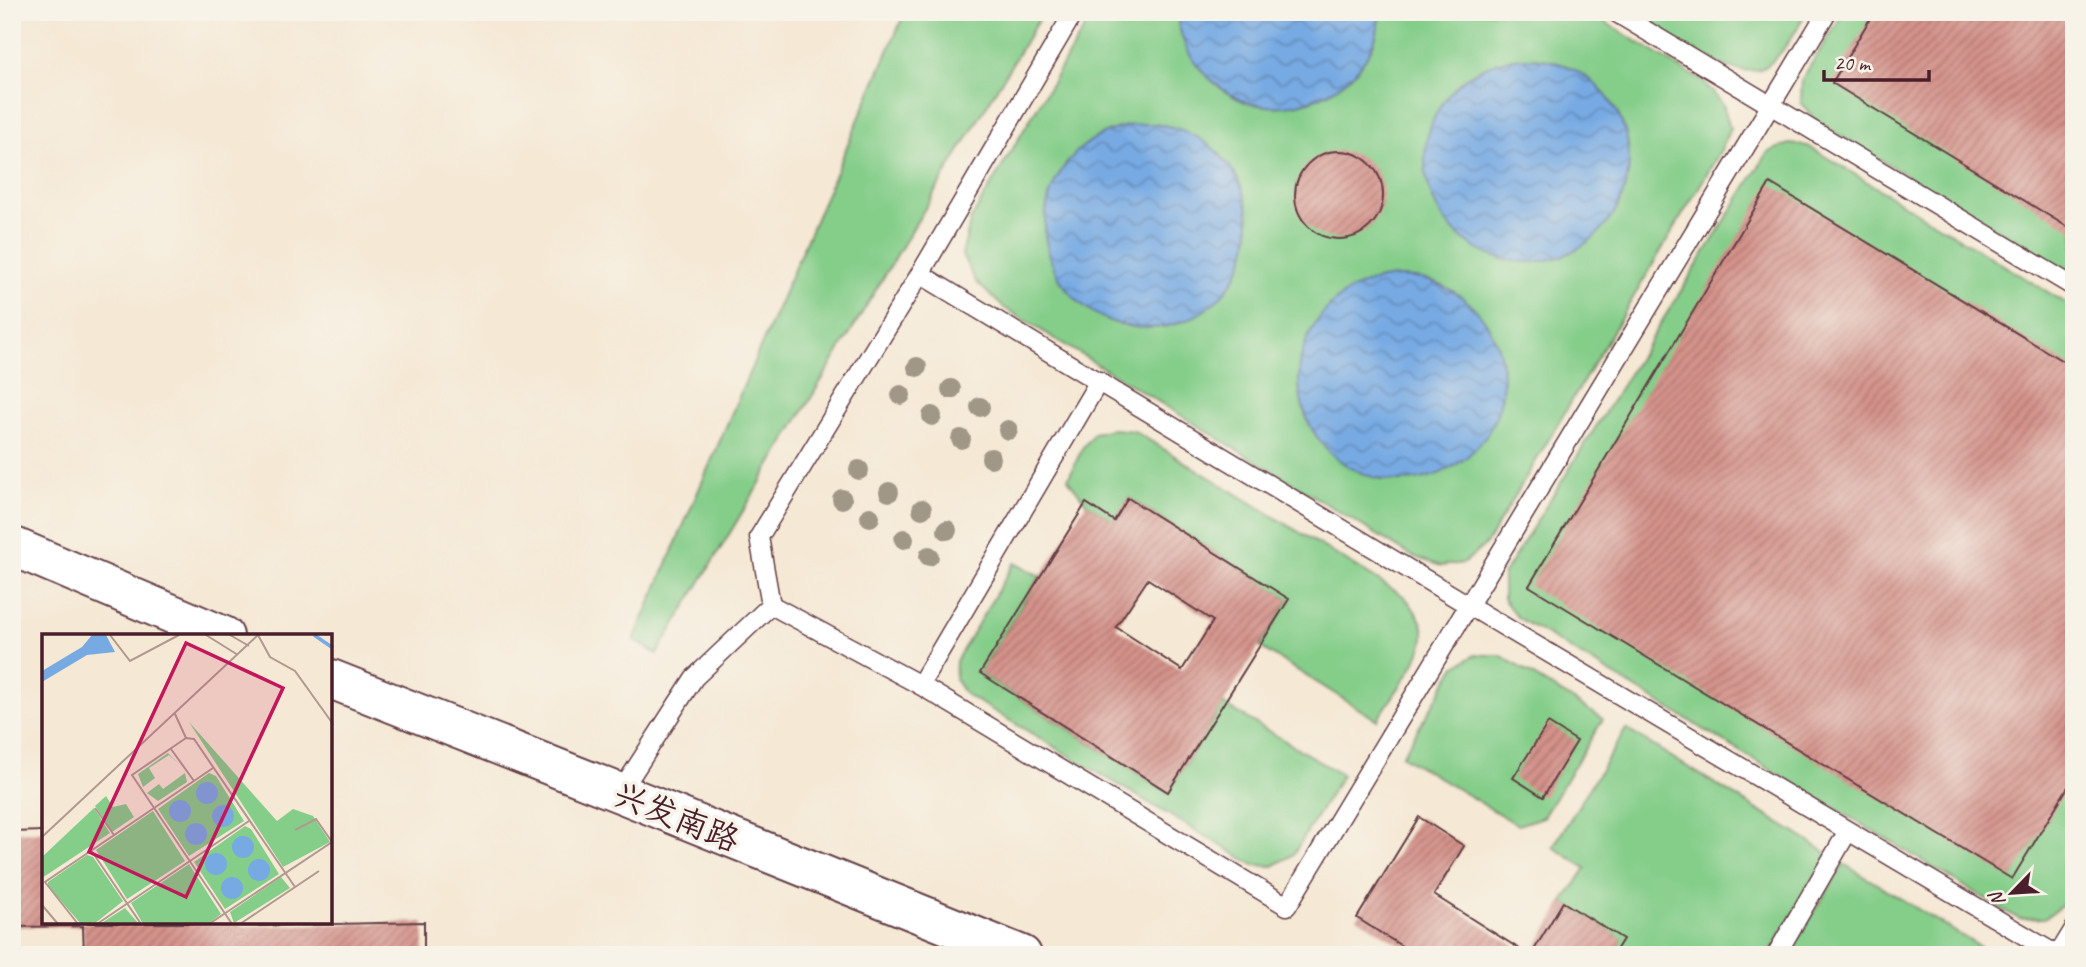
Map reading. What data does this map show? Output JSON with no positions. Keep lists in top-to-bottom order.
{
  "streets": {
    "street": ["兴发南路"]
  },
  "scale_bar": "20 m",
  "north": "bottom left"
}
